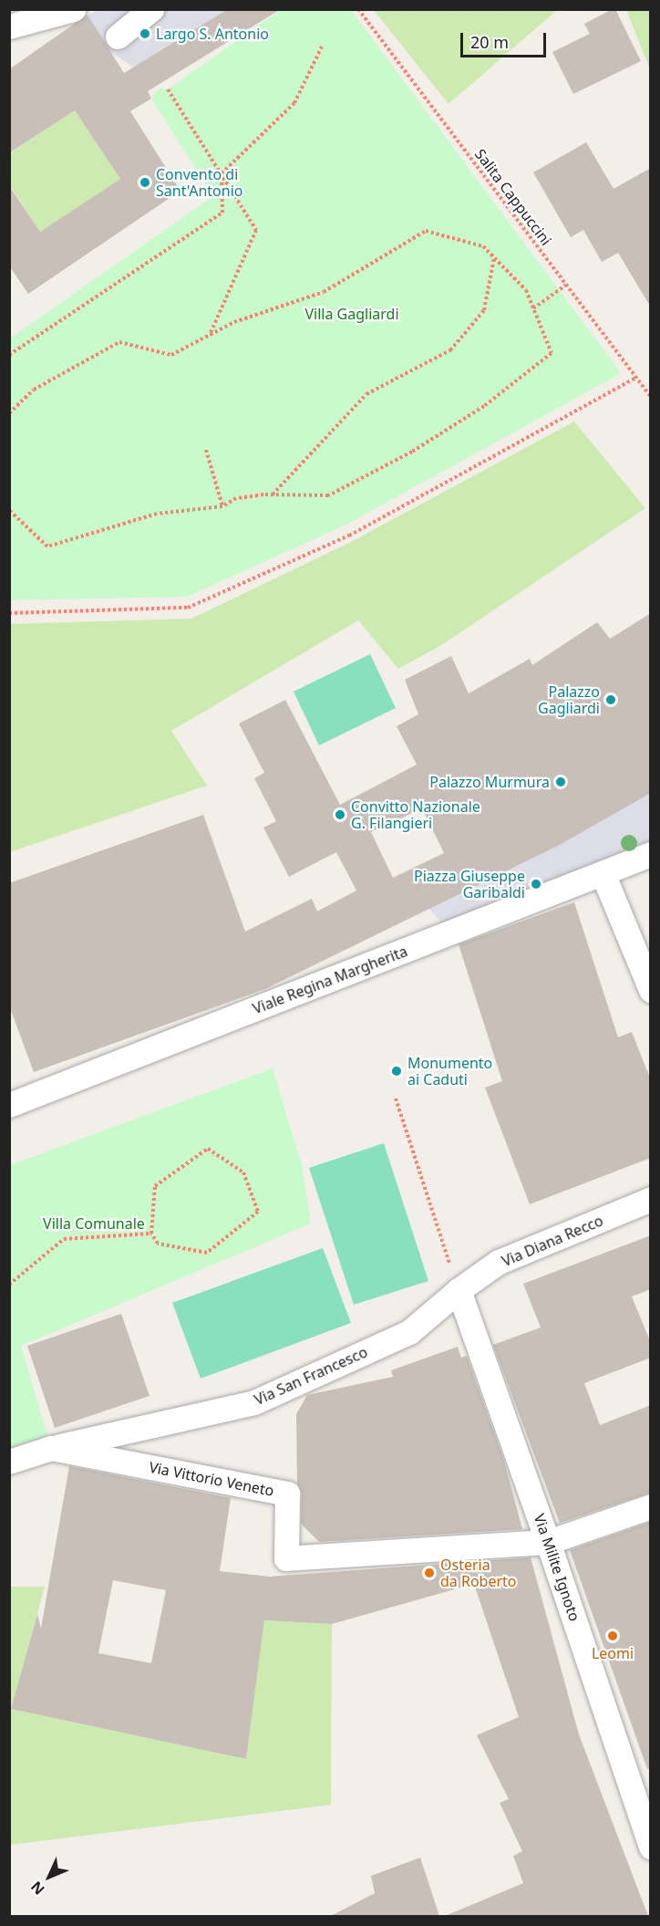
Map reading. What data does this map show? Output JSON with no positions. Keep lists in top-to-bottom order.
{
  "streets": {
    "street": [
      "Viale Regina Margherita",
      "Via Diana Recco",
      "Via San Francesco",
      "Via Vittorio Veneto",
      "Via Milite Ignoto"
    ],
    "path": ["Salita Cappuccini"]
  },
  "crossings": [
    ["Via Diana Recco", "Via San Francesco"],
    ["Via Diana Recco", "Via Milite Ignoto"],
    ["Via San Francesco", "Via Vittorio Veneto"],
    ["Via San Francesco", "Via Milite Ignoto"],
    ["Via Vittorio Veneto", "Via Milite Ignoto"]
  ],
  "parks": ["Villa Gagliardi", "Villa Comunale"],
  "places": [
    "Largo S. Antonio",
    "Convento di Sant'Antonio",
    "Palazzo Gagliardi",
    "Palazzo Murmura",
    "Convitto Nazionale G. Filangieri",
    "Piazza Giuseppe Garibaldi",
    "Monumento ai Caduti",
    "Osteria da Roberto",
    "Leomi"
  ],
  "scale_bar": "20 m",
  "north": "bottom left"
}
